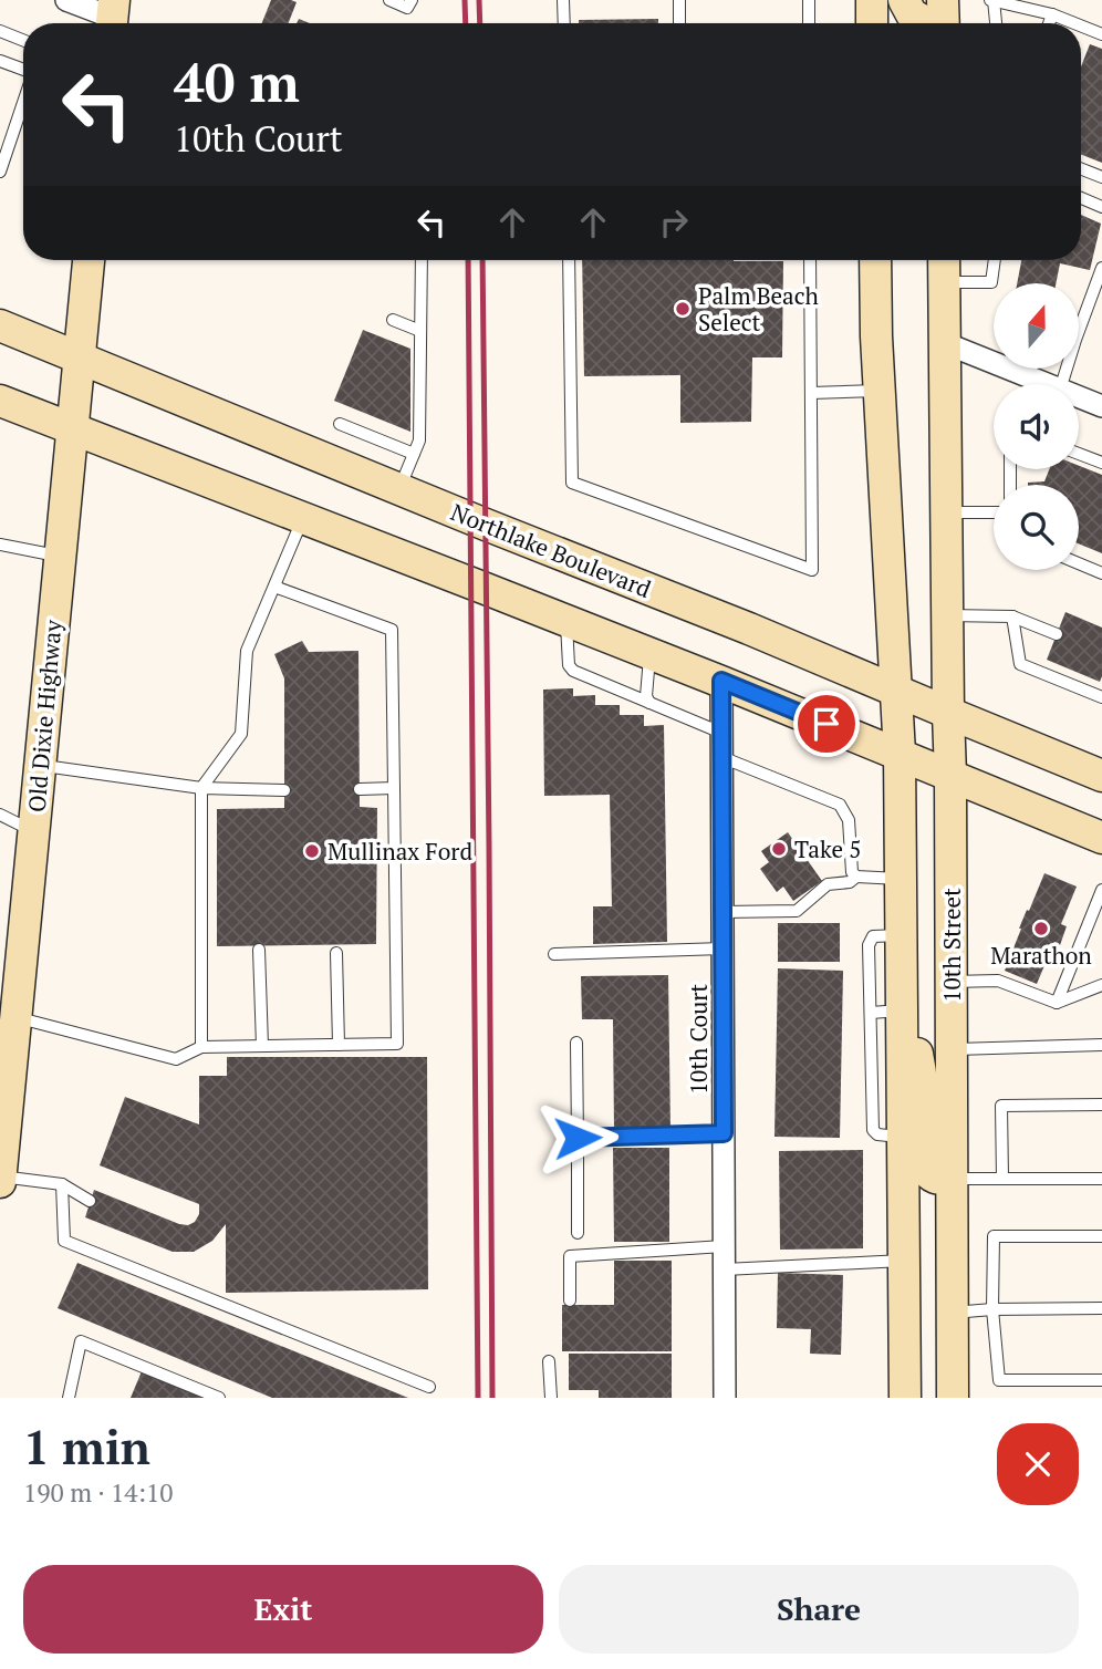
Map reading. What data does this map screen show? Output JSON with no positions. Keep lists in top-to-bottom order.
{
  "streets": {
    "main road": ["Northlake Boulevard", "Old Dixie Highway", "10th Street"],
    "street": ["10th Court"]
  },
  "crossings": [
    ["Northlake Boulevard", "Old Dixie Highway"],
    ["Northlake Boulevard", "10th Street"]
  ],
  "places": [
    "Palm Beach Select",
    "Take 5",
    "Mullinax Ford",
    "Marathon"
  ],
  "north": "top",
  "page": {
    "turn": ["40 m", "10th Court"],
    "heading": ["1 min", "190 m · 14:10"],
    "buttons": ["Exit", "Share"]
  }
}
